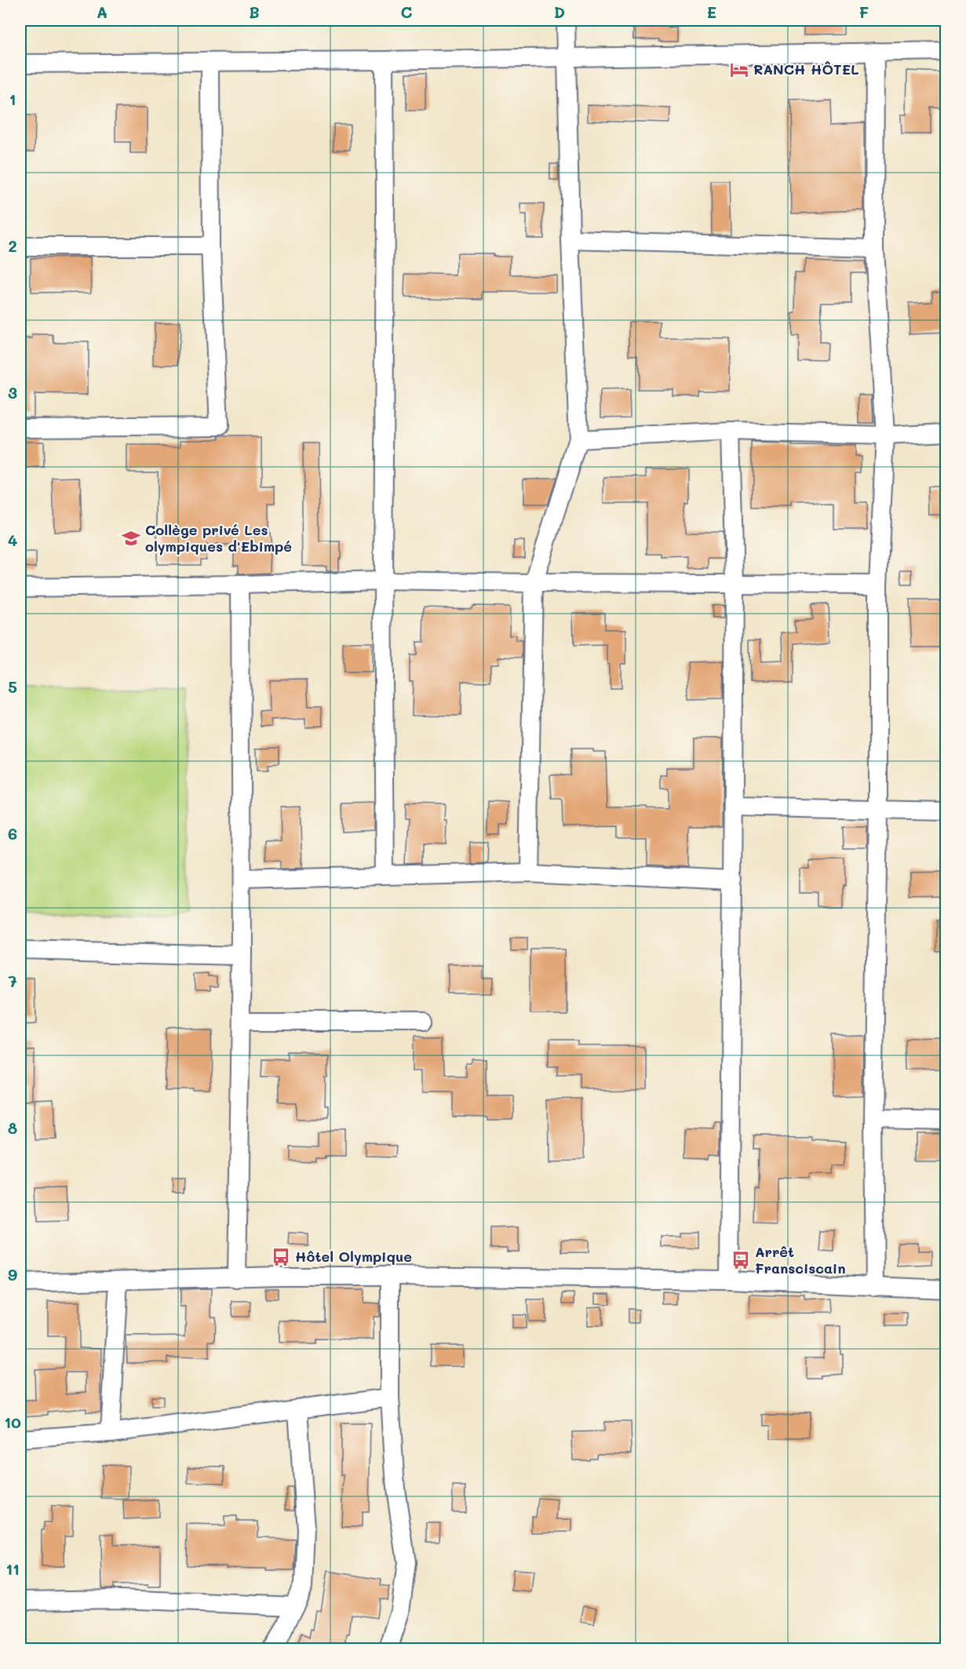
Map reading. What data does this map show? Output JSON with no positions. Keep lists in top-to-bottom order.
{
  "places": {
    "hotel": ["RANCH HÔTEL"],
    "school or university": ["Collège privé Les olympiques d'Ebimpé"],
    "bus stop": ["Hôtel Olympique", "Arrêt Fransciscain"]
  },
  "grid": {
    "columns": [
      "A",
      "B",
      "C",
      "D",
      "E",
      "F"
    ],
    "rows": [
      "1",
      "2",
      "3",
      "4",
      "5",
      "6",
      "7",
      "8",
      "9",
      "10",
      "11"
    ]
  }
}
